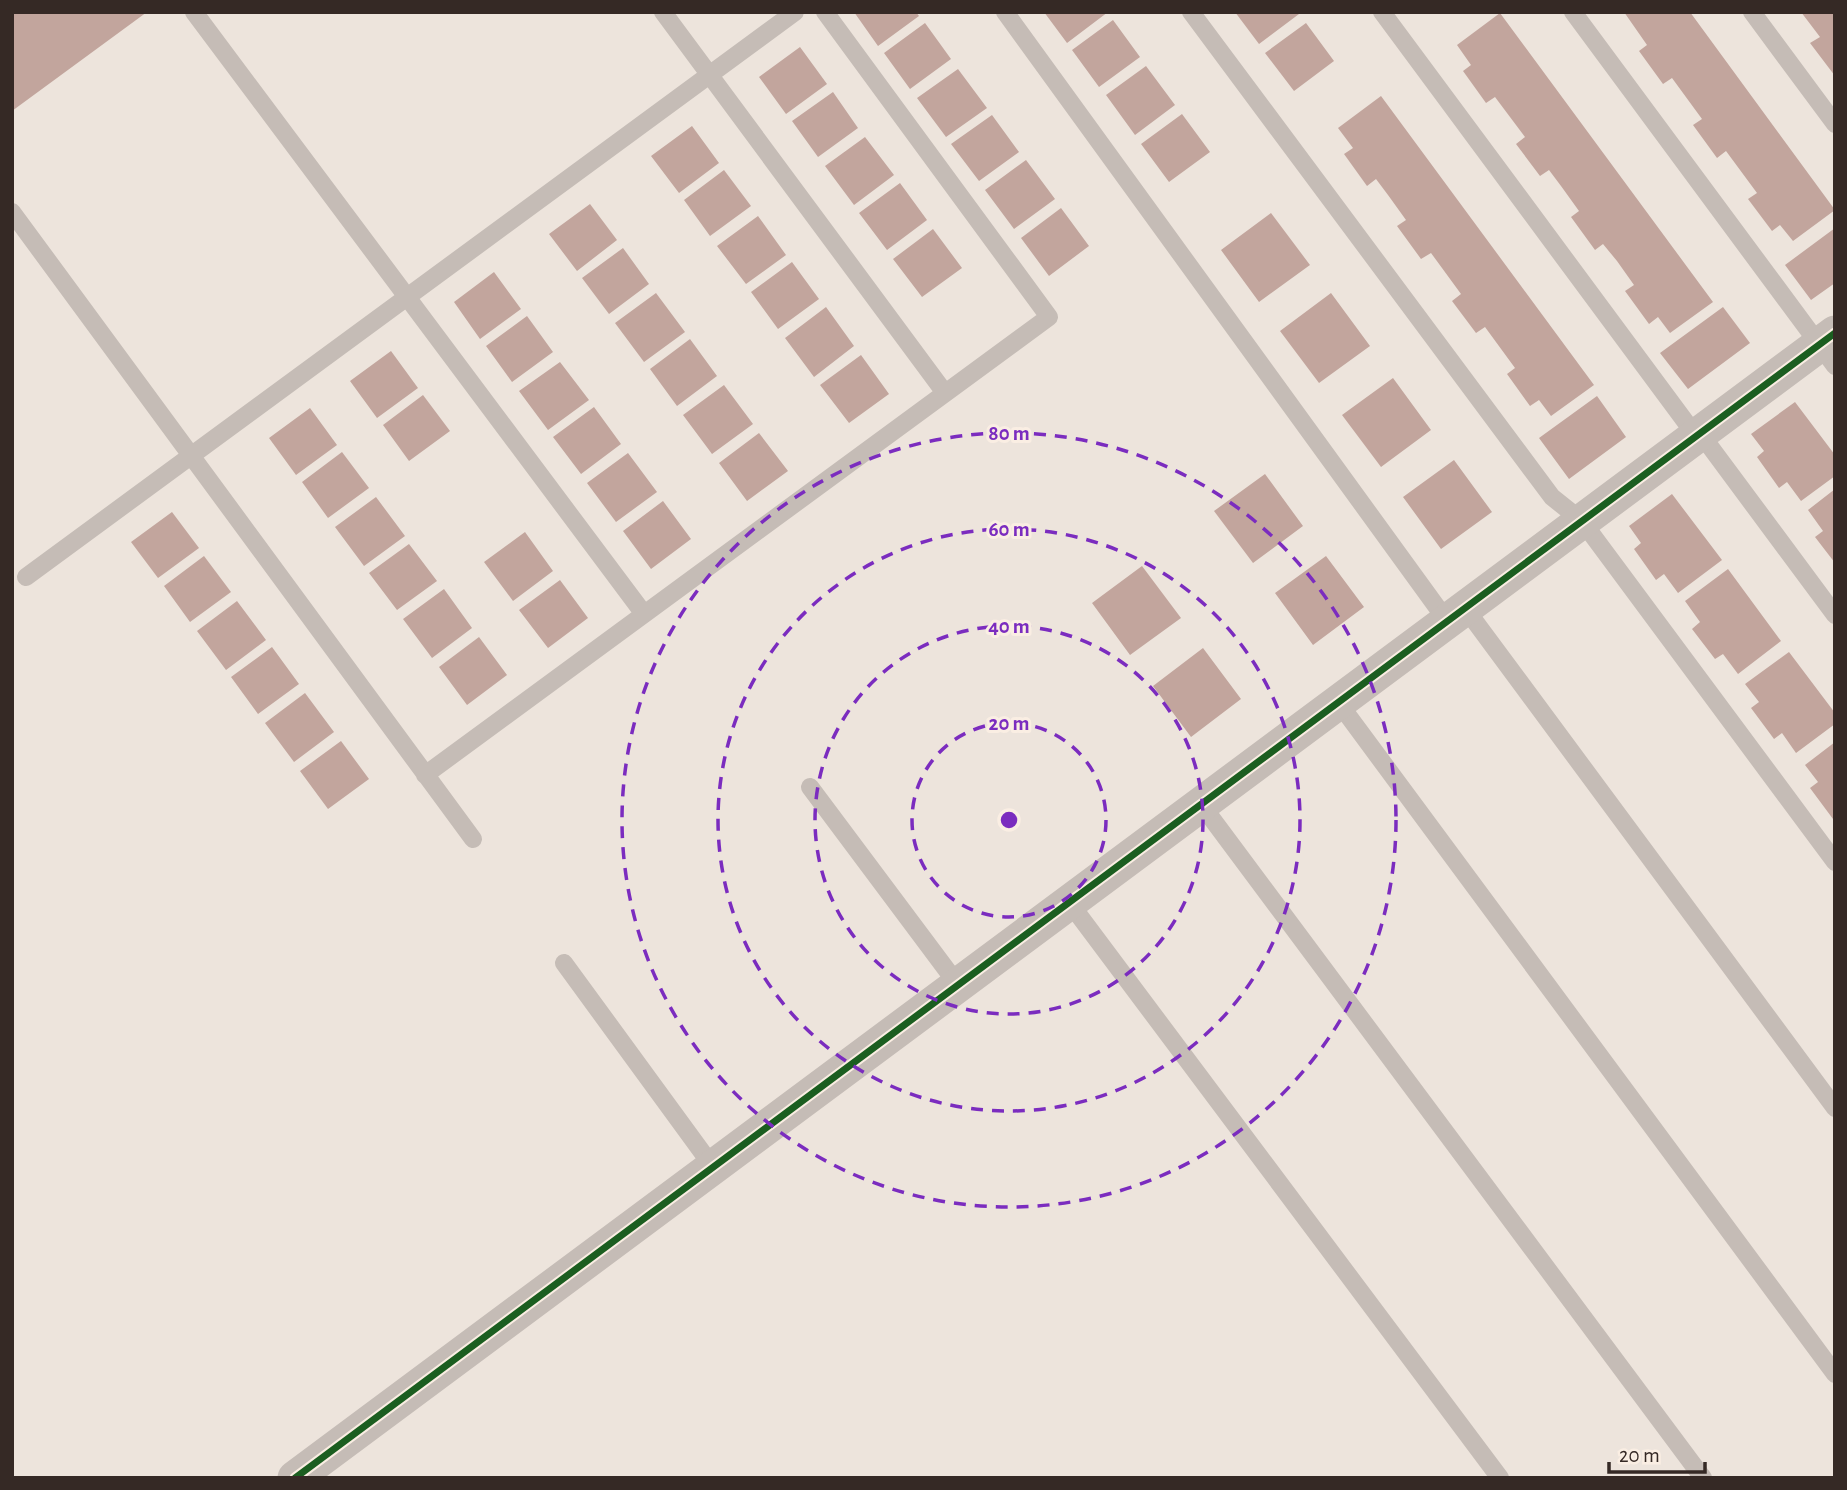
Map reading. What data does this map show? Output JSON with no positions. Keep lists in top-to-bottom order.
{
  "scale_bar": "20 m",
  "rings": [
    "80 m",
    "60 m",
    "40 m",
    "20 m"
  ]
}
